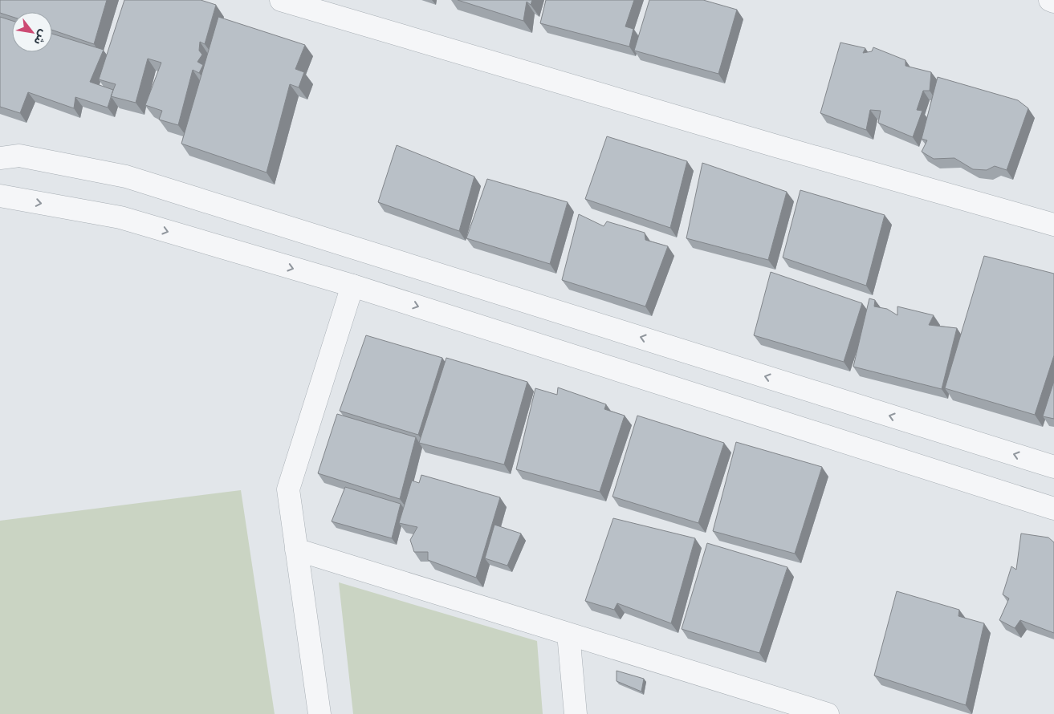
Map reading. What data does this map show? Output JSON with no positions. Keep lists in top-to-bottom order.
{
  "north": "bottom right"
}
